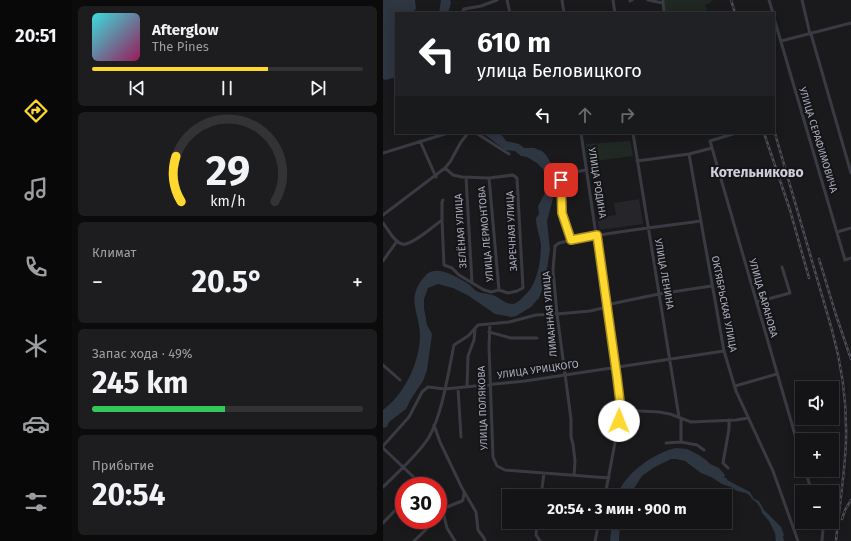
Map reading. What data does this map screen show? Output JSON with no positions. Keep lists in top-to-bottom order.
{
  "streets": {
    "street": [
      "УЛИЦА СЕРАФИМОВИЧА",
      "УЛИЦА РОДИНА",
      "ЗЕЛЁНАЯ УЛИЦА",
      "ЗАРЕЧНАЯ УЛИЦА",
      "УЛИЦА ЛЕРМОНТОВА",
      "УЛИЦА ЛЕНИНА",
      "УЛИЦА БАРАНОВА",
      "ОКТЯБРЬСКАЯ УЛИЦА",
      "ЛИМАННАЯ УЛИЦА",
      "УЛИЦА УРИЦКОГО",
      "УЛИЦА ПОЛЯКОВА"
    ]
  },
  "crossings": [
    ["УЛИЦА РОДИНА", "УЛИЦА УРИЦКОГО"],
    ["УЛИЦА РОДИНА", "УЛИЦА ПОЛЯКОВА"],
    ["ЗЕЛЁНАЯ УЛИЦА", "ЗАРЕЧНАЯ УЛИЦА"],
    ["ЗАРЕЧНАЯ УЛИЦА", "УЛИЦА ЛЕРМОНТОВА"],
    ["УЛИЦА ЛЕНИНА", "УЛИЦА УРИЦКОГО"],
    ["ОКТЯБРЬСКАЯ УЛИЦА", "УЛИЦА УРИЦКОГО"],
    ["ЛИМАННАЯ УЛИЦА", "УЛИЦА УРИЦКОГО"],
    ["ЛИМАННАЯ УЛИЦА", "УЛИЦА ПОЛЯКОВА"],
    ["УЛИЦА УРИЦКОГО", "УЛИЦА ПОЛЯКОВА"]
  ],
  "districts": ["Котельниково"],
  "page": {
    "tabs": "20:51",
    "turn": ["610 m", "улица Беловицкого"],
    "song": ["Afterglow", "The Pines"],
    "tile": [
      "Климат",
      ["Запас хода · 49%", "245 km"],
      ["Прибытие", "20:54"]
    ],
    "heat": ["−", "20.5°", "+"],
    "map_buttons": ["+", "−"],
    "limit": "30",
    "trip": "20:54 · 3 мин · 900 m",
    "gauge": ["29", "km/h"]
  }
}
